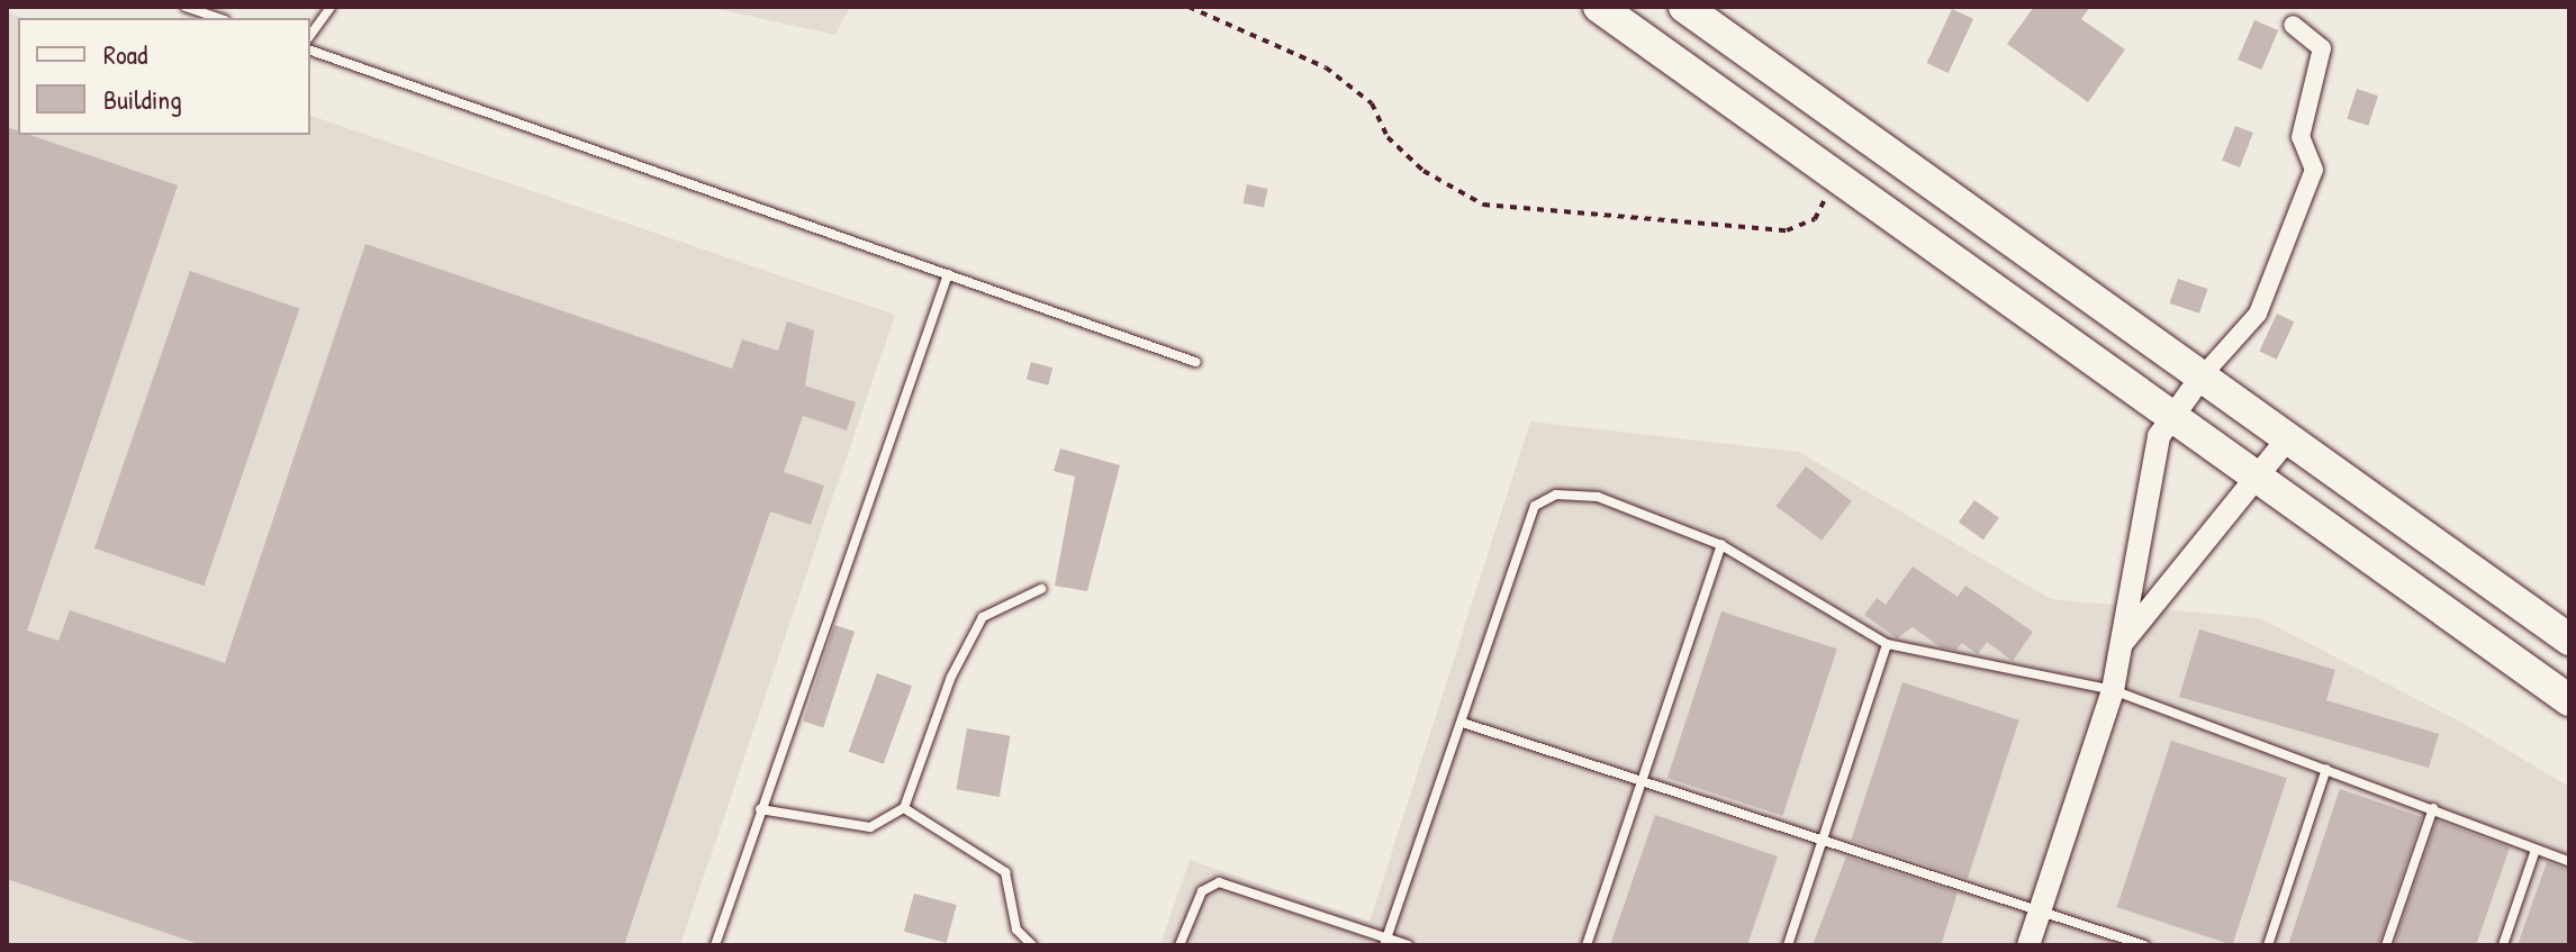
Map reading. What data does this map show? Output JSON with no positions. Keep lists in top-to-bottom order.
{
  "legend": ["Road", "Building"]
}
